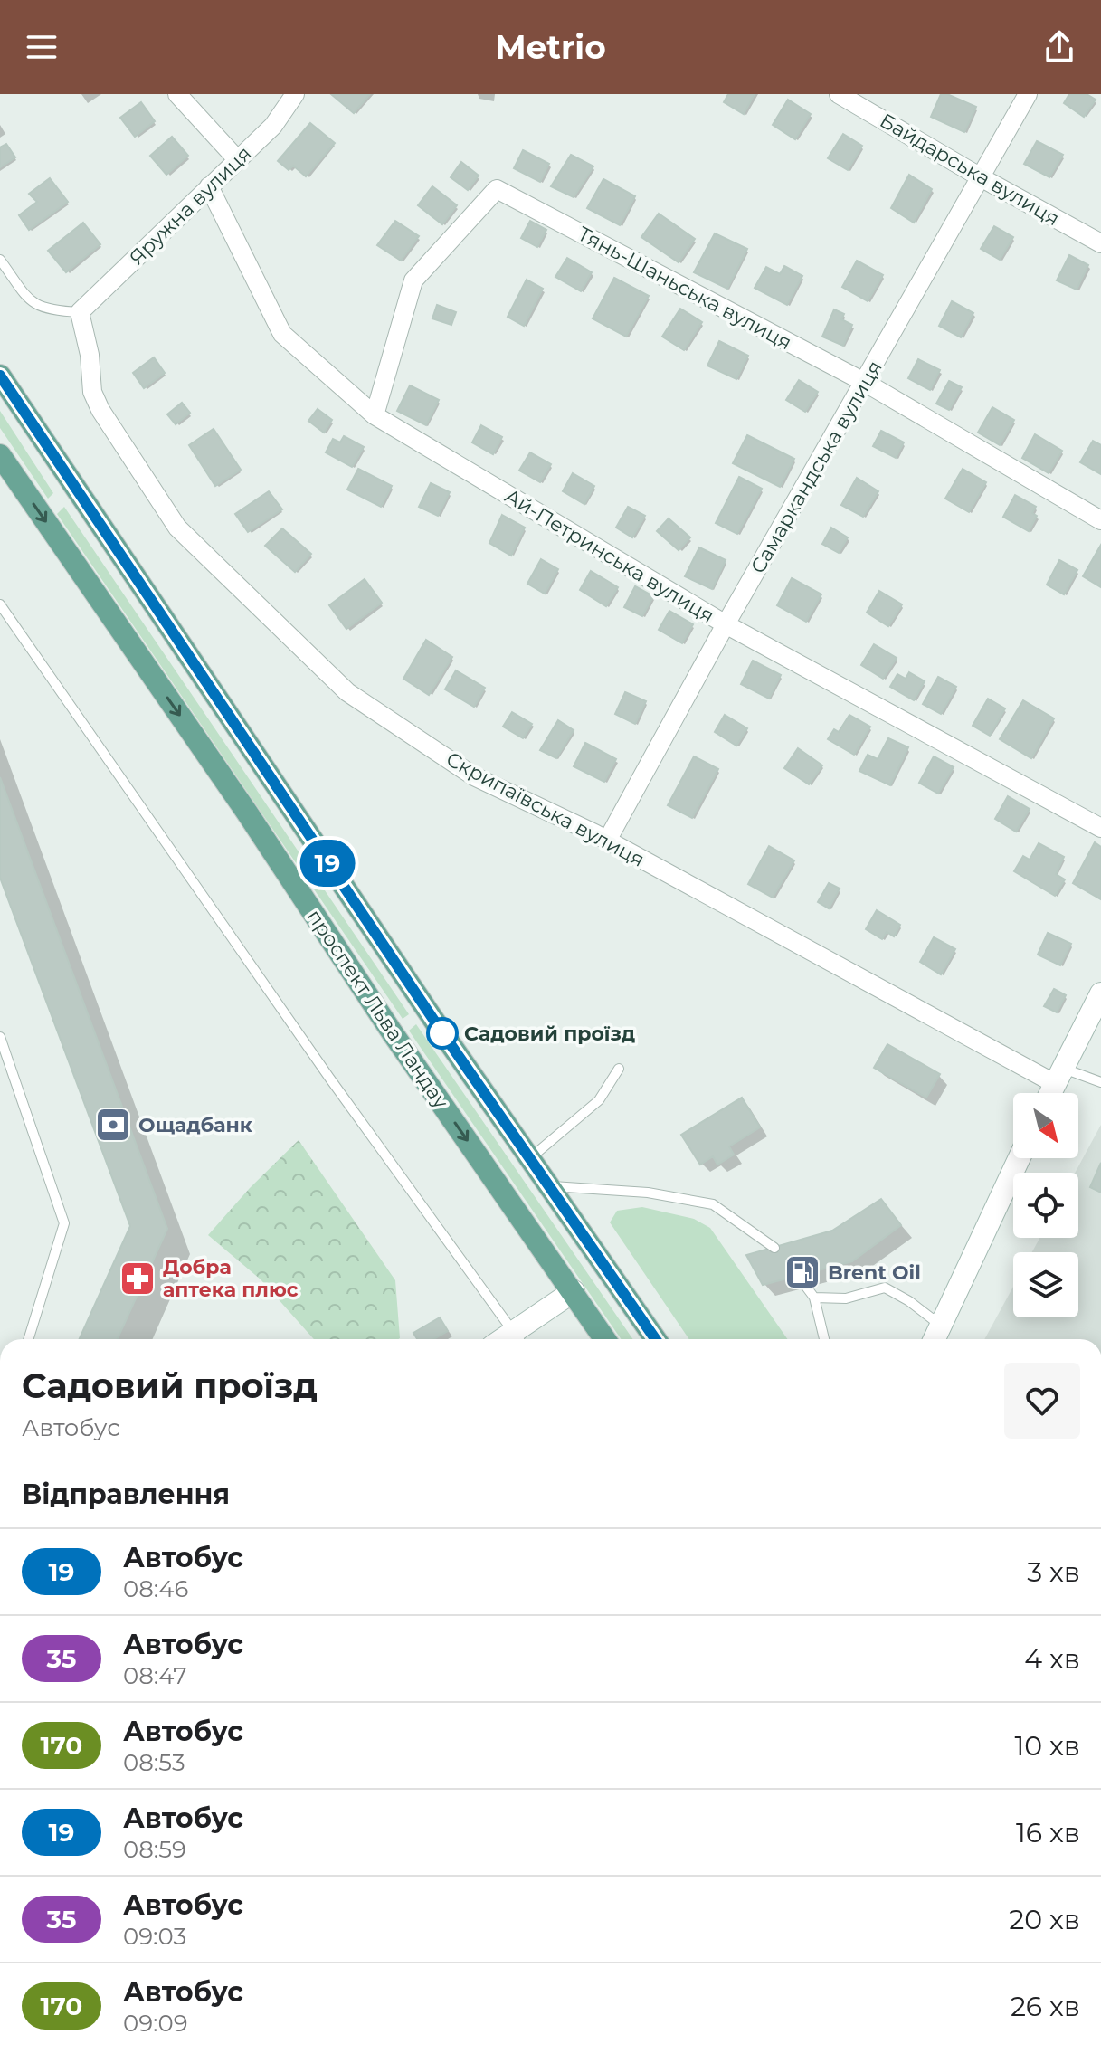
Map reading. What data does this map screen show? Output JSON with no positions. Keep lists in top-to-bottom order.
{
  "streets": {
    "main road": ["проспект Льва Ландау"],
    "street": [
      "Байдарська вулиця",
      "Яружна вулиця",
      "Тянь-Шаньська вулиця",
      "Самаркандська вулиця",
      "Ай-Петринська вулиця",
      "Скрипаївська вулиця"
    ]
  },
  "crossings": [
    ["Байдарська вулиця", "Самаркандська вулиця"],
    ["Яружна вулиця", "Ай-Петринська вулиця"],
    ["Яружна вулиця", "Скрипаївська вулиця"],
    ["Тянь-Шаньська вулиця", "Самаркандська вулиця"],
    ["Тянь-Шаньська вулиця", "Ай-Петринська вулиця"],
    ["Самаркандська вулиця", "Ай-Петринська вулиця"],
    ["Самаркандська вулиця", "Скрипаївська вулиця"]
  ],
  "places": {
    "other": ["Садовий проїзд"],
    "bank": ["Ощадбанк"],
    "fuel station": ["Brent Oil"],
    "pharmacy": ["Добра аптека плюс"]
  },
  "lines": ["bus line 19"],
  "north": "bottom right",
  "page": {
    "header": "Metrio",
    "on_map": "19",
    "heading": [
      ["Садовий проїзд", "Автобус"],
      "Відправлення"
    ],
    "list": [
      {
        "mark": "19",
        "name": "Автобус",
        "note": "08:46",
        "value": "3 хв"
      },
      {
        "mark": "35",
        "name": "Автобус",
        "note": "08:47",
        "value": "4 хв"
      },
      {
        "mark": "170",
        "name": "Автобус",
        "note": "08:53",
        "value": "10 хв"
      },
      {
        "mark": "19",
        "name": "Автобус",
        "note": "08:59",
        "value": "16 хв"
      },
      {
        "mark": "35",
        "name": "Автобус",
        "note": "09:03",
        "value": "20 хв"
      },
      {
        "mark": "170",
        "name": "Автобус",
        "note": "09:09",
        "value": "26 хв"
      }
    ]
  }
}
